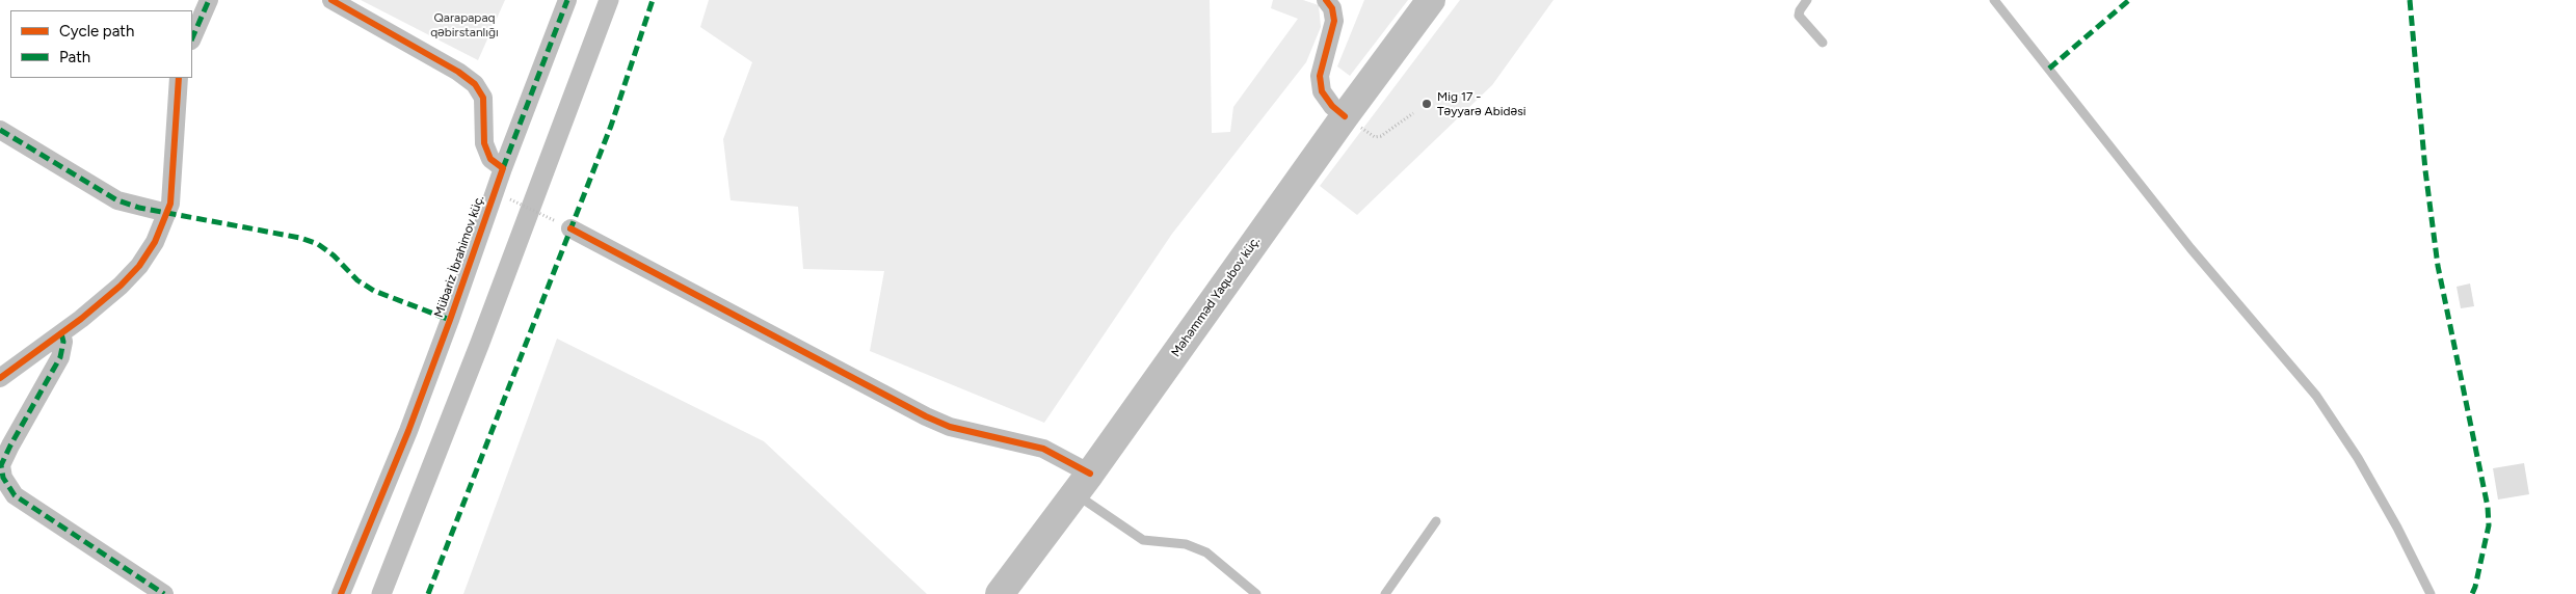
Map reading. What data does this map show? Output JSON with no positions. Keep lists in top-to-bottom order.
{
  "streets": {
    "main road": ["Məhəmməd Yaqubov küç."],
    "street": ["Mübariz İbrahimov küç."]
  },
  "parks": ["Qarapapaq qəbirstanlığı"],
  "places": ["Mig 17 - Təyyarə Abidəsi"],
  "legend": ["Cycle path", "Path"]
}
